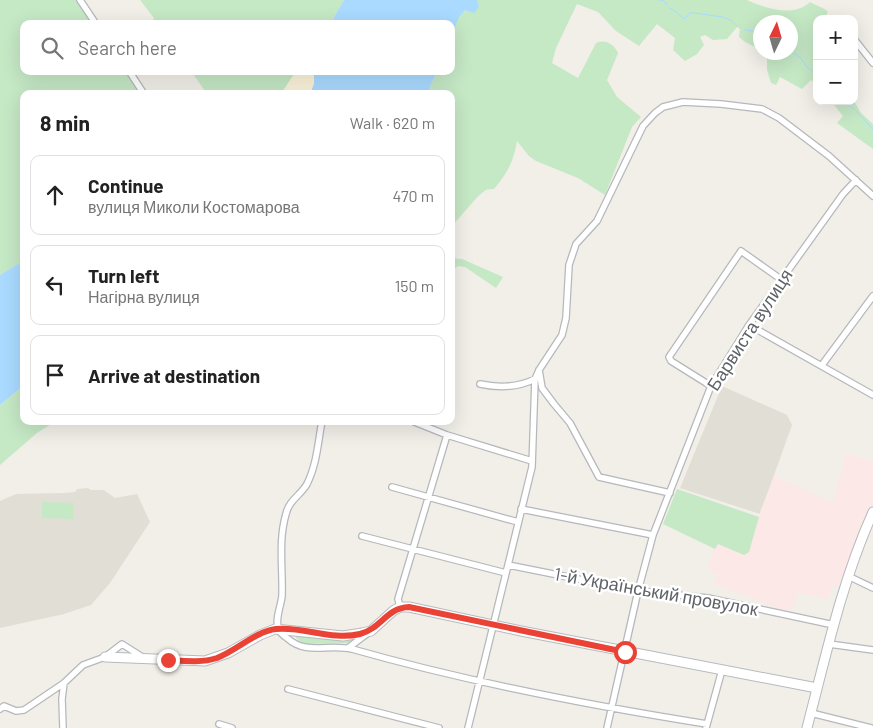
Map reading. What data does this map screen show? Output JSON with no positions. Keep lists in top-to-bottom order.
{
  "streets": {
    "street": ["Барвиста вулиця", "1-й Український провулок"]
  },
  "crossings": [
    ["Барвиста вулиця", "1-й Український провулок"]
  ],
  "north": "top",
  "page": {
    "map_buttons": ["+", "−"],
    "search": "Search here",
    "heading": ["8 min", "Walk · 620 m"],
    "list": [
      ["Continue", "вулиця Миколи Костомарова", "470 m"],
      ["Turn left", "Нагірна вулиця", "150 m"],
      "Arrive at destination"
    ]
  }
}
